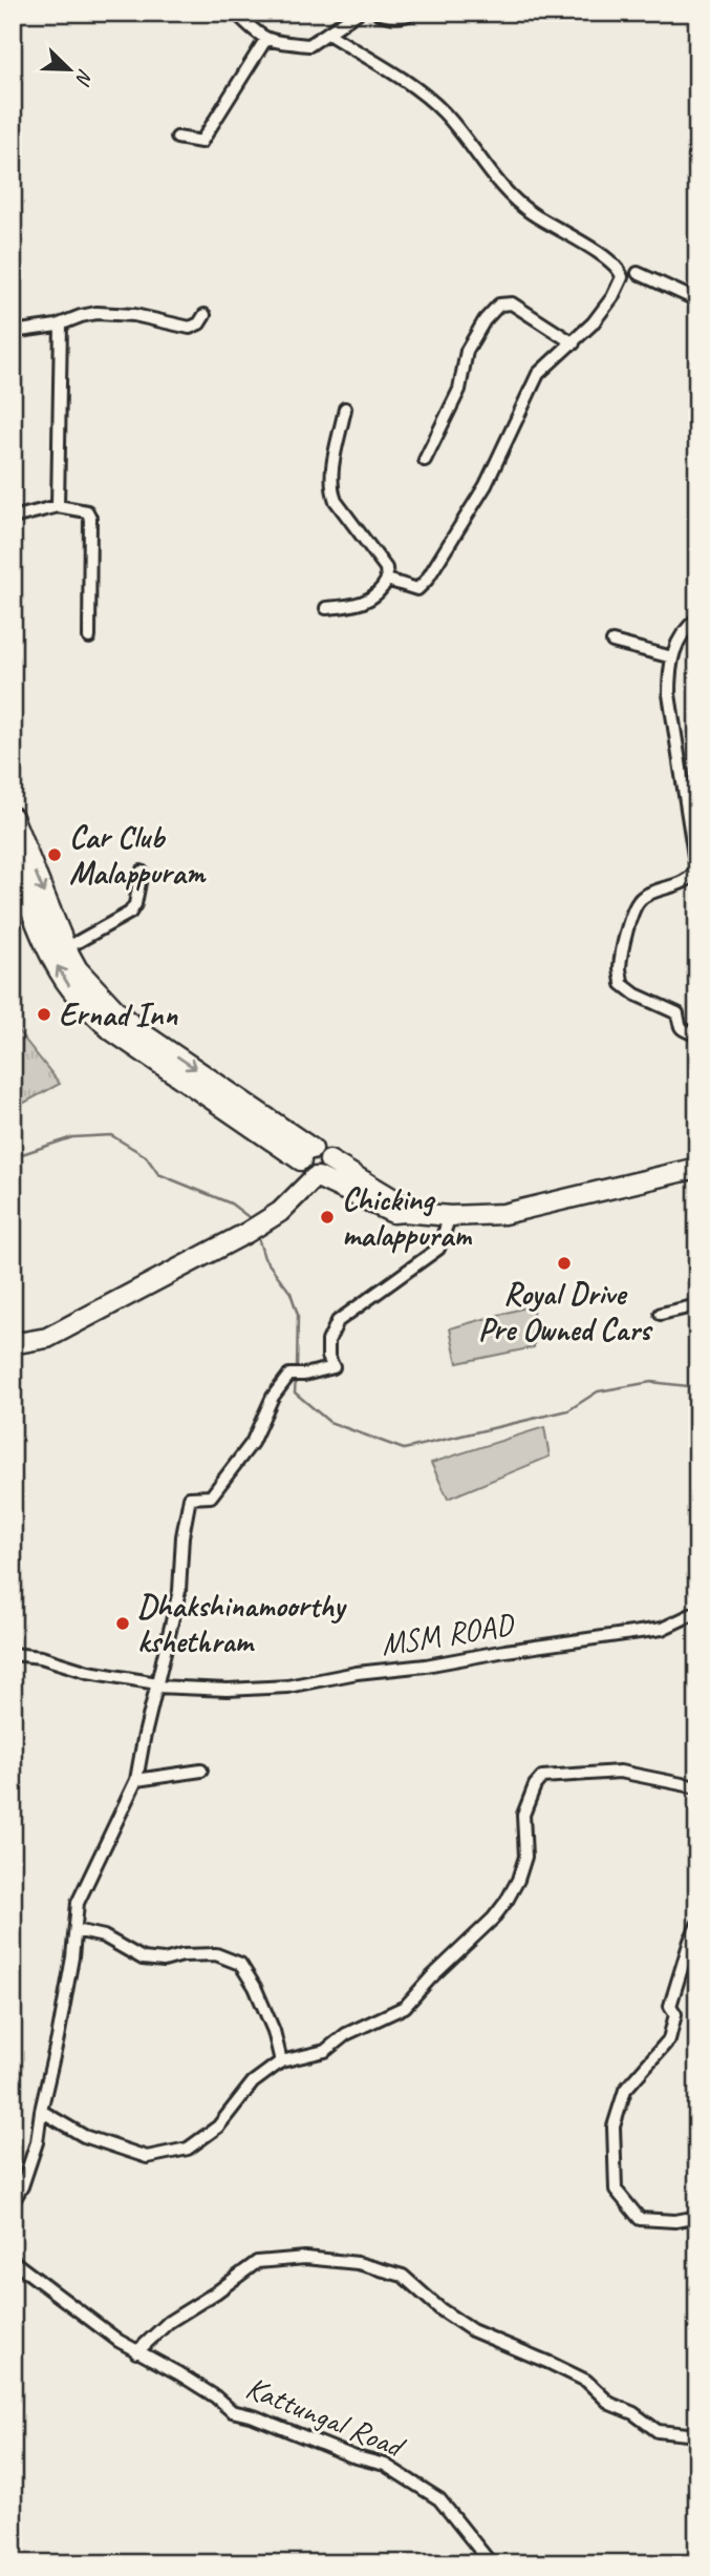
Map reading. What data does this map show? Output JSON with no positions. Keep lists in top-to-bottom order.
{
  "streets": {
    "street": ["MSM ROAD", "Kattungal Road"]
  },
  "places": [
    "Car Club Malappuram",
    "Ernad Inn",
    "Chicking malappuram",
    "Royal Drive Pre Owned Cars",
    "Dhakshinamoorthy kshethram"
  ],
  "north": "bottom right"
}
